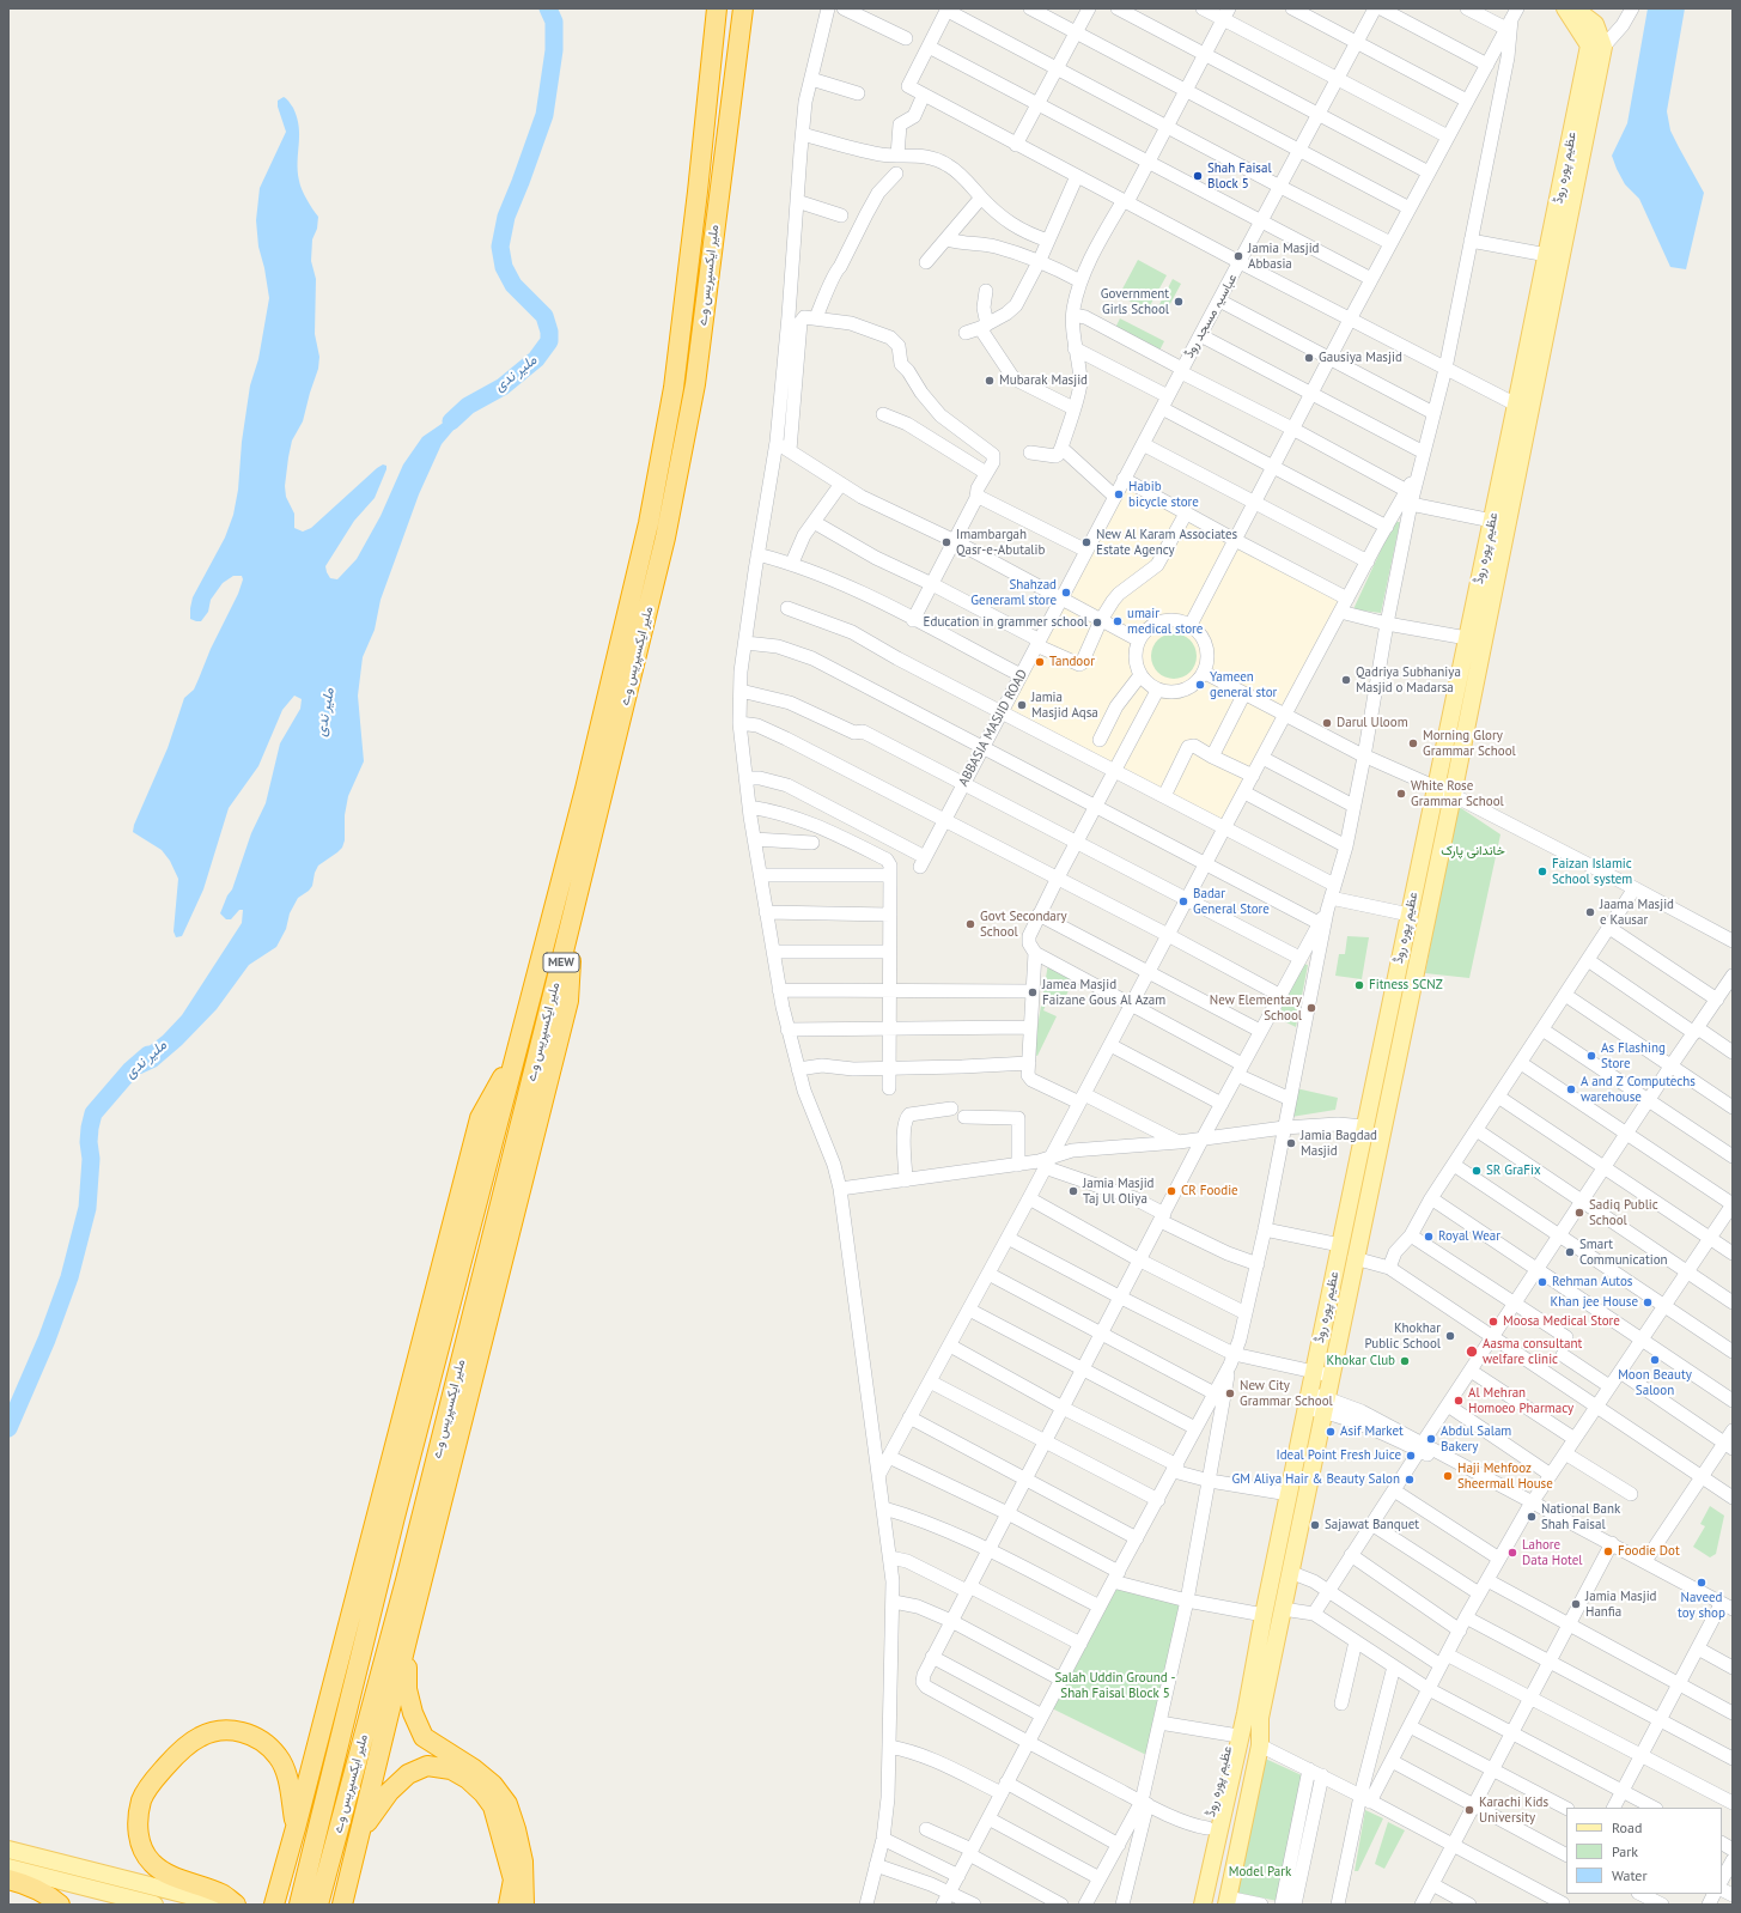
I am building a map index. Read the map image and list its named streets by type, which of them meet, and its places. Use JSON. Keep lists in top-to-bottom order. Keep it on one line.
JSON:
{"streets":{"highway":["ملیر ایکسپریس وے","MEW"],"main road":["عظیم پورہ روڈ"],"street":["عباسیہ مسجد روڈ","ABBASIA MASJID ROAD"]},"crossings":[["عباسیہ مسجد روڈ","ABBASIA MASJID ROAD"]],"water":["ملیر ندی"],"parks":["خاندانی پارک","Salah Uddin Ground - Shah Faisal Block 5","Model Park"],"places":["Shah Faisal Block 5","Jamia Masjid Abbasia","Government Girls School","Gausiya Masjid","Mubarak Masjid","Habib bicycle store","Imambargah Qasr-e-Abutalib","New Al Karam Associates Estate Agency","Shahzad Generaml store","umair medical store","Education in grammer school","Tandoor","Qadriya Subhaniya Masjid o Madarsa","Yameen general stor","Jamia Masjid Aqsa","Darul Uloom","Morning Glory Grammar School","White Rose Grammar School","Faizan Islamic School system","Badar General Store","Jaama Masjid e Kausar","Govt Secondary School","Fitness SCNZ","Jamea Masjid Faizane Gous Al Azam","New Elementary School","As Flashing Store","A and Z Computechs warehouse","Jamia Bagdad Masjid","SR GraFix","Jamia Masjid Taj Ul Oliya","CR Foodie","Sadiq Public School","Royal Wear","Smart Communication","Rehman Autos","Khan jee House","Moosa Medical Store","Khokhar Public School","Aasma consultant welfare clinic","Moon Beauty Saloon","Khokar Club","New City Grammar School","Al Mehran Homoeo Pharmacy","Asif Market","Abdul Salam Bakery","Ideal Point Fresh Juice","Haji Mehfooz Sheermall House","GM Aliya Hair & Beauty Salon","National Bank Shah Faisal","Sajawat Banquet","Foodie Dot","Lahore Data Hotel","Naveed toy shop","Jamia Masjid Hanfia","Karachi Kids University"],"legend":["Road","Park","Water"]}
